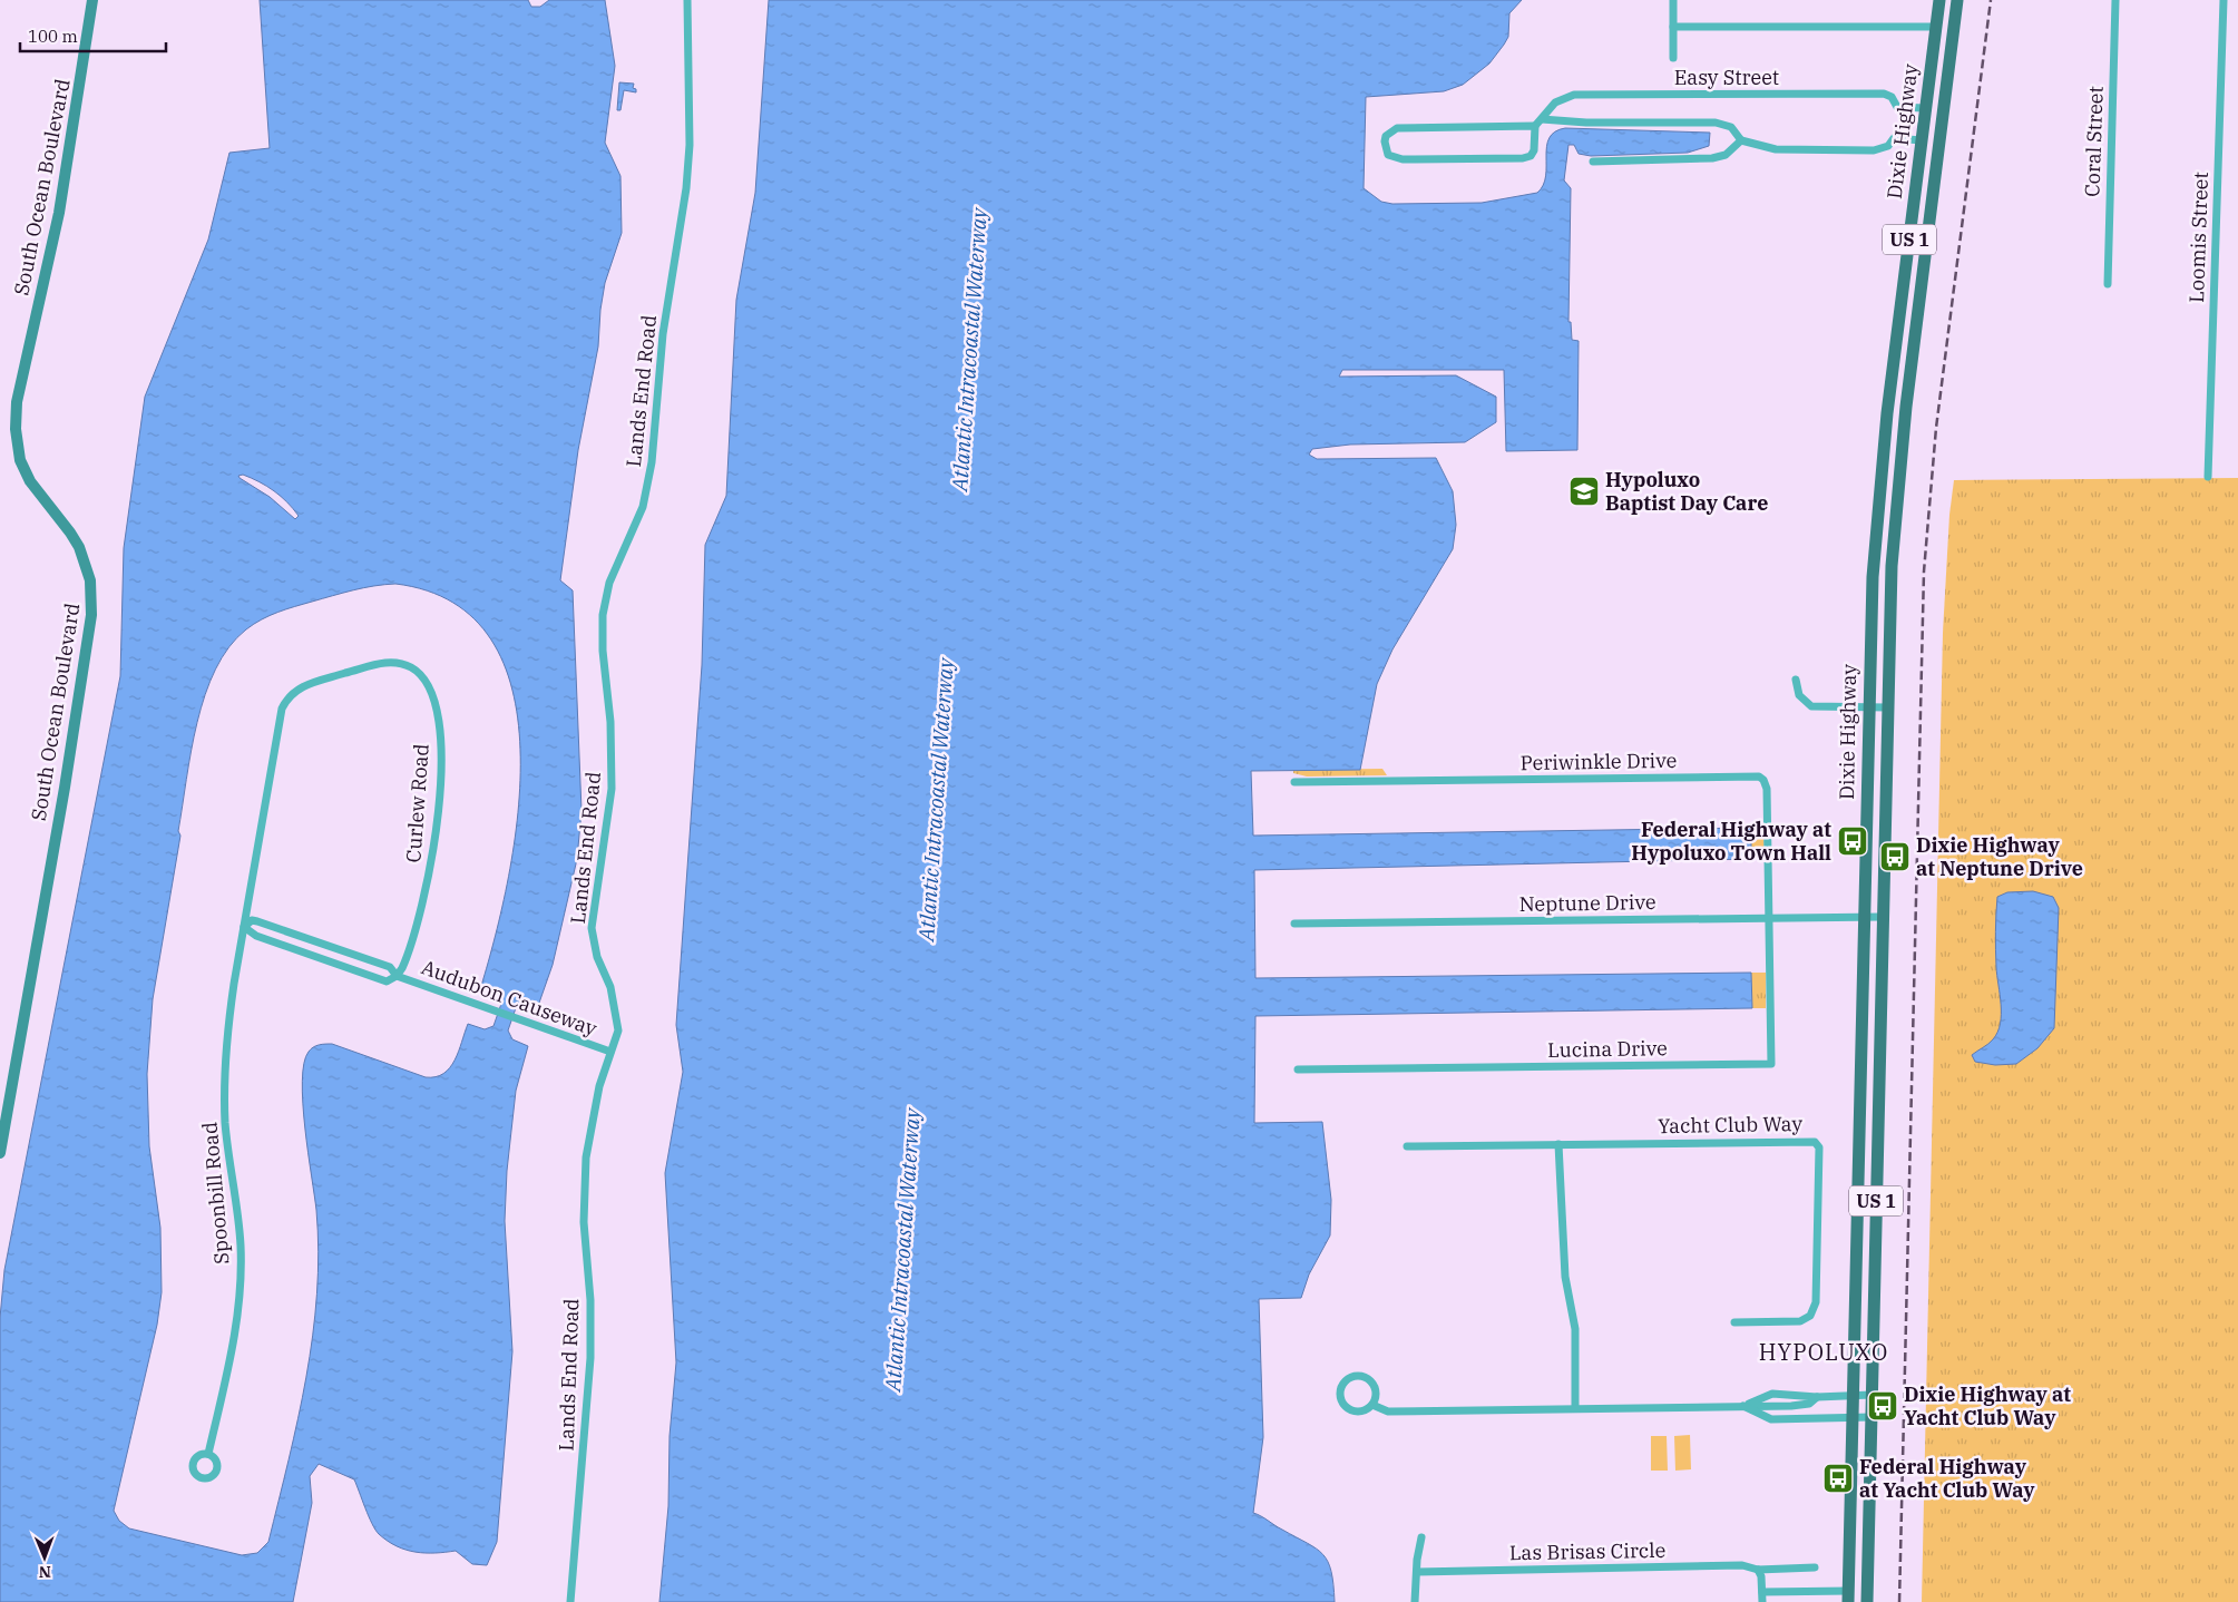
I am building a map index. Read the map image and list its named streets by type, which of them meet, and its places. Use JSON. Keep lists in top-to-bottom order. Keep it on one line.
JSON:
{"streets":{"main road":["Dixie Highway","South Ocean Boulevard","US 1"],"street":["Easy Street","Coral Street","Loomis Street","Lands End Road","Periwinkle Drive","Curlew Road","Neptune Drive","Audubon Causeway","Lucina Drive","Yacht Club Way","Spoonbill Road","Las Brisas Circle"]},"crossings":[["Easy Street","Dixie Highway"],["Dixie Highway","Neptune Drive"],["Lands End Road","Audubon Causeway"],["Periwinkle Drive","Neptune Drive"],["Periwinkle Drive","Lucina Drive"],["Curlew Road","Audubon Causeway"],["Curlew Road","Spoonbill Road"],["Neptune Drive","Lucina Drive"],["Audubon Causeway","Spoonbill Road"]],"districts":["HYPOLUXO"],"water":["Atlantic Intracoastal Waterway"],"places":{"school or university":["Hypoluxo Baptist Day Care"],"bus stop":["Federal Highway at Hypoluxo Town Hall","Dixie Highway at Neptune Drive","Dixie Highway at Yacht Club Way","Federal Highway at Yacht Club Way"]},"scale_bar":"100 m","north":"bottom"}
